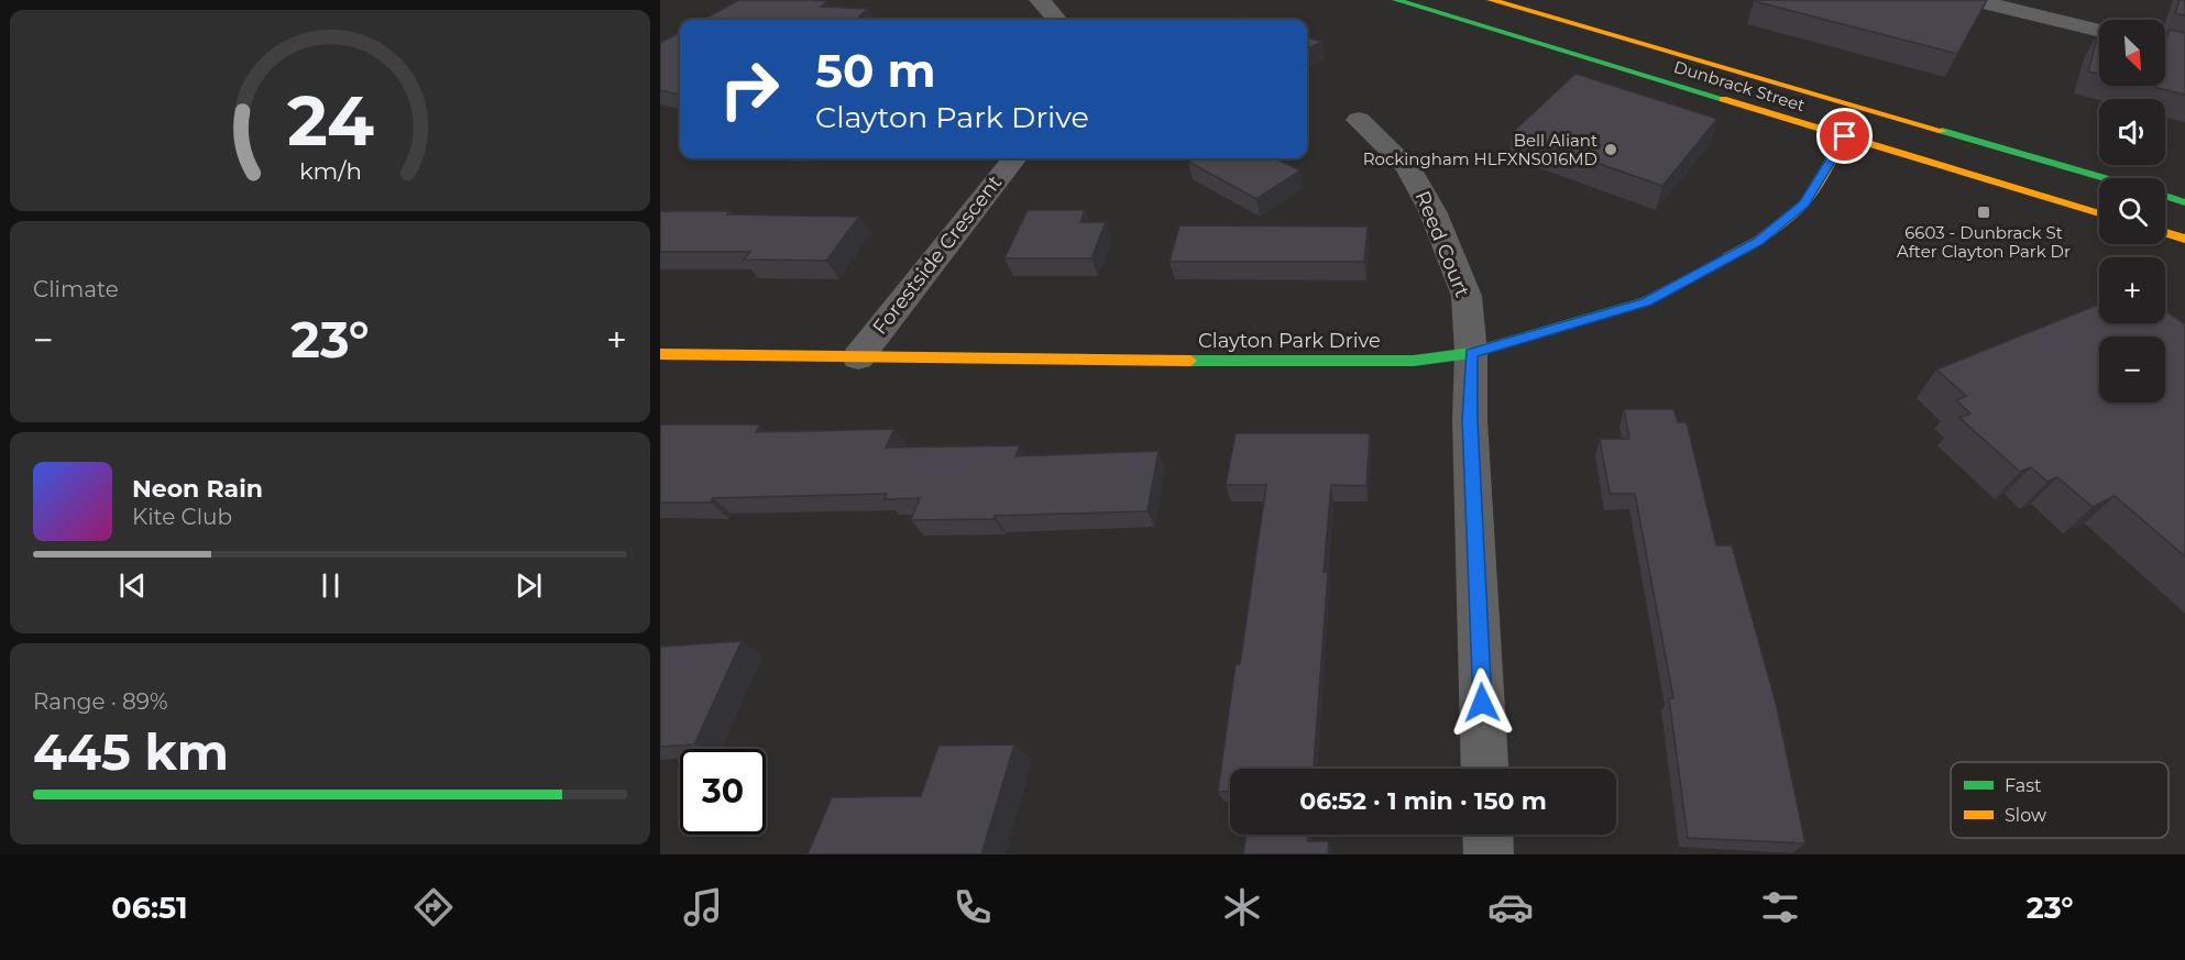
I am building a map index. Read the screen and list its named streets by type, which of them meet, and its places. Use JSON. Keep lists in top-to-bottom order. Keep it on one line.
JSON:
{"streets":{"main road":["Dunbrack Street","Clayton Park Drive"],"street":["Reed Court","Forestside Crescent"]},"crossings":[["Dunbrack Street","Clayton Park Drive"],["Reed Court","Clayton Park Drive"],["Forestside Crescent","Clayton Park Drive"]],"places":{"other":["Bell Aliant Rockingham HLFXNS016MD"],"transit":["6603 - Dunbrack St After Clayton Park Dr"]},"legend":["Fast","Slow"],"north":"bottom right","page":{"map_buttons":["+","−"],"turn":["50 m","Clayton Park Drive"],"tile":["Climate",["Range · 89%","445 km"]],"heat":["−","23°","+"],"song":["Neon Rain","Kite Club"],"limit":"30","trip":"06:52 · 1 min · 150 m","tabs":["06:51","23°"],"gauge":["24","km/h"]}}
